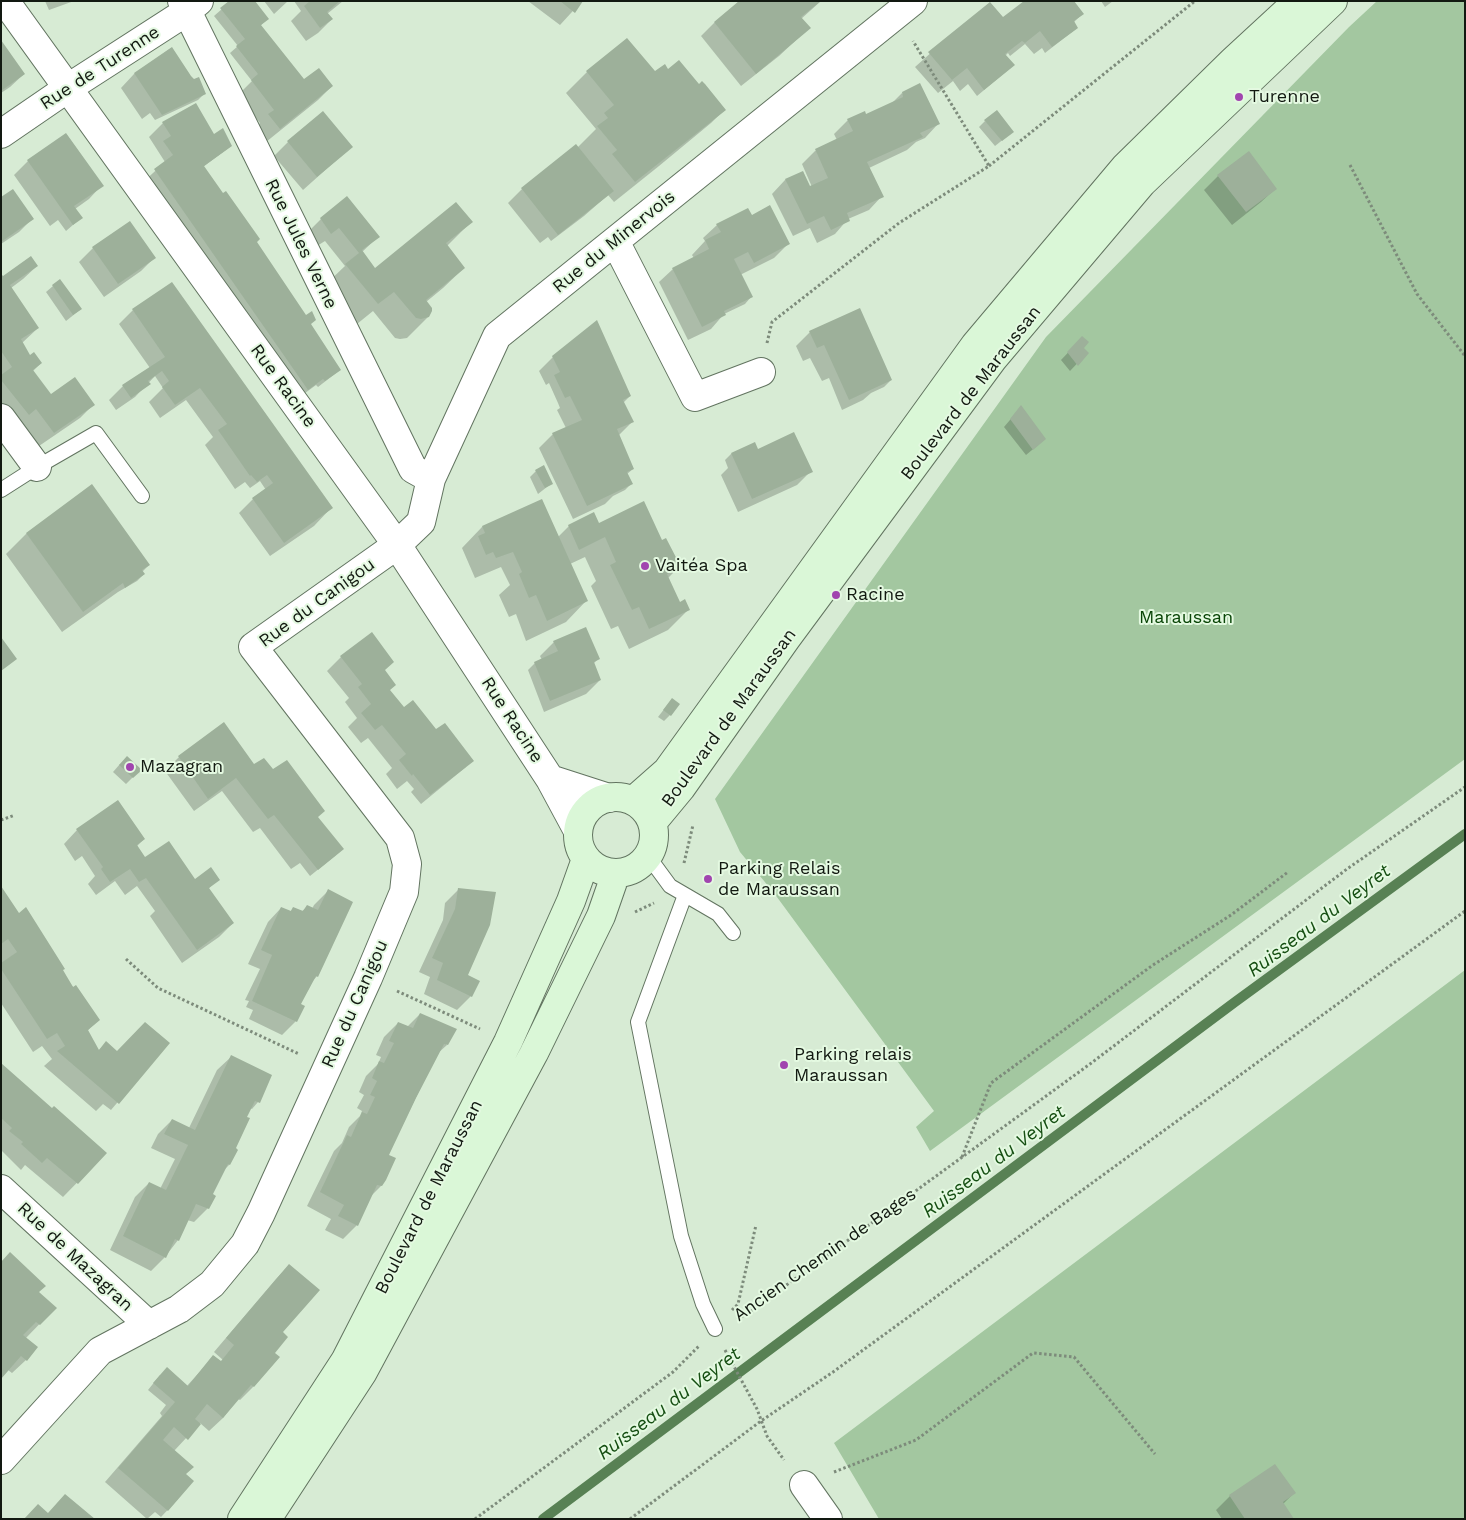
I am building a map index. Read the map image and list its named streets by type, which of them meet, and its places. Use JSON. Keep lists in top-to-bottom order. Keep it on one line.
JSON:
{"streets":{"main road":["Boulevard de Maraussan"],"street":["Rue de Turenne","Rue du Minervois","Rue Jules Verne","Rue Racine","Rue du Canigou","Rue de Mazagran"],"path":["Ancien Chemin de Bages"]},"crossings":[["Rue de Turenne","Rue Jules Verne"],["Rue de Turenne","Rue Racine"],["Rue du Minervois","Rue Jules Verne"],["Rue du Minervois","Rue Racine"],["Rue du Minervois","Rue du Canigou"],["Rue Racine","Boulevard de Maraussan"],["Rue Racine","Rue du Canigou"],["Rue du Canigou","Rue de Mazagran"]],"water":["Ruisseau du Veyret"],"parks":["Maraussan"],"places":["Turenne","Vaitéa Spa","Racine","Mazagran","Parking Relais de Maraussan","Parking relais Maraussan"]}
